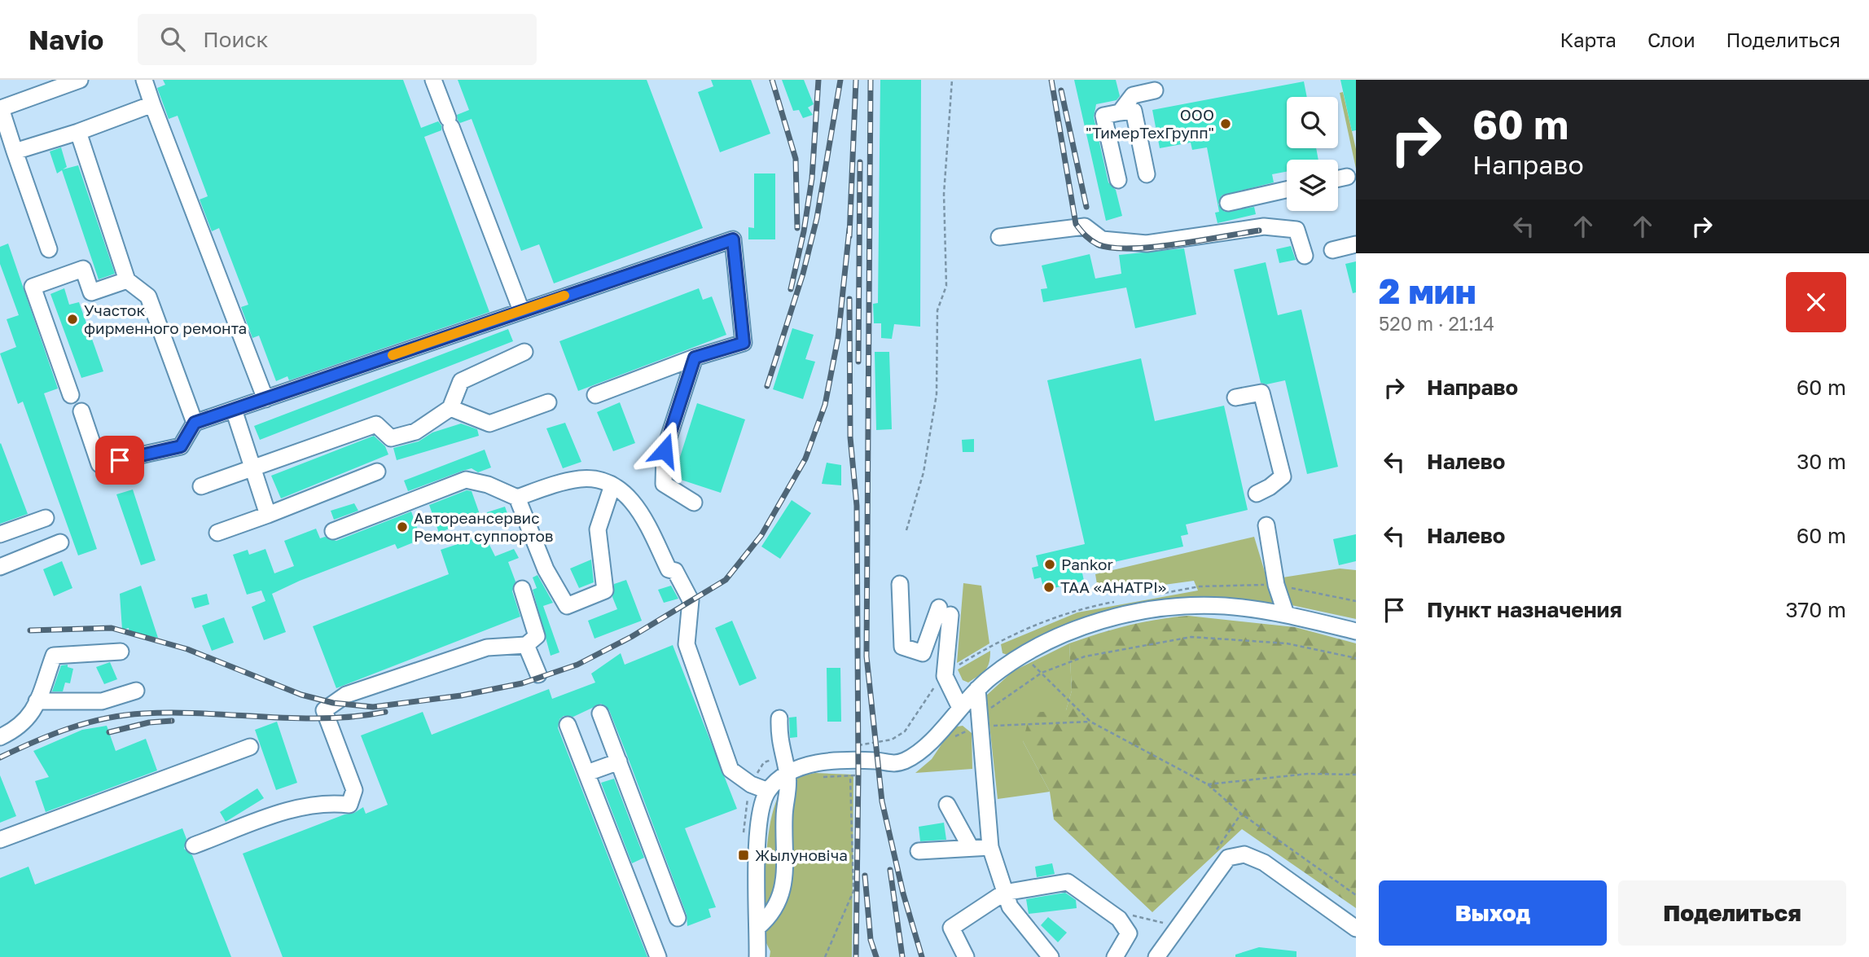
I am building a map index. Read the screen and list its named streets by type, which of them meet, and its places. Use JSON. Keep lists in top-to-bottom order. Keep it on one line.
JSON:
{"places":{"other":["ООО \"ТимерТехГрупп\"","Участок фирменного ремонта","Автореансервис Ремонт суппортов","Pankor","ТАА «АНАТРI»"],"transit":["Жылуновіча"]},"page":{"header":"Navio","search":"Поиск","nav":["Карта","Слои","Поделиться"],"turn":["60 m","Направо"],"heading":["2 мин","520 m · 21:14"],"list":[{"name":"Направо","value":"60 m"},{"name":"Налево","value":"30 m"},{"name":"Налево","value":"60 m"},{"name":"Пункт назначения","value":"370 m"}],"buttons":["Выход","Поделиться"]}}
